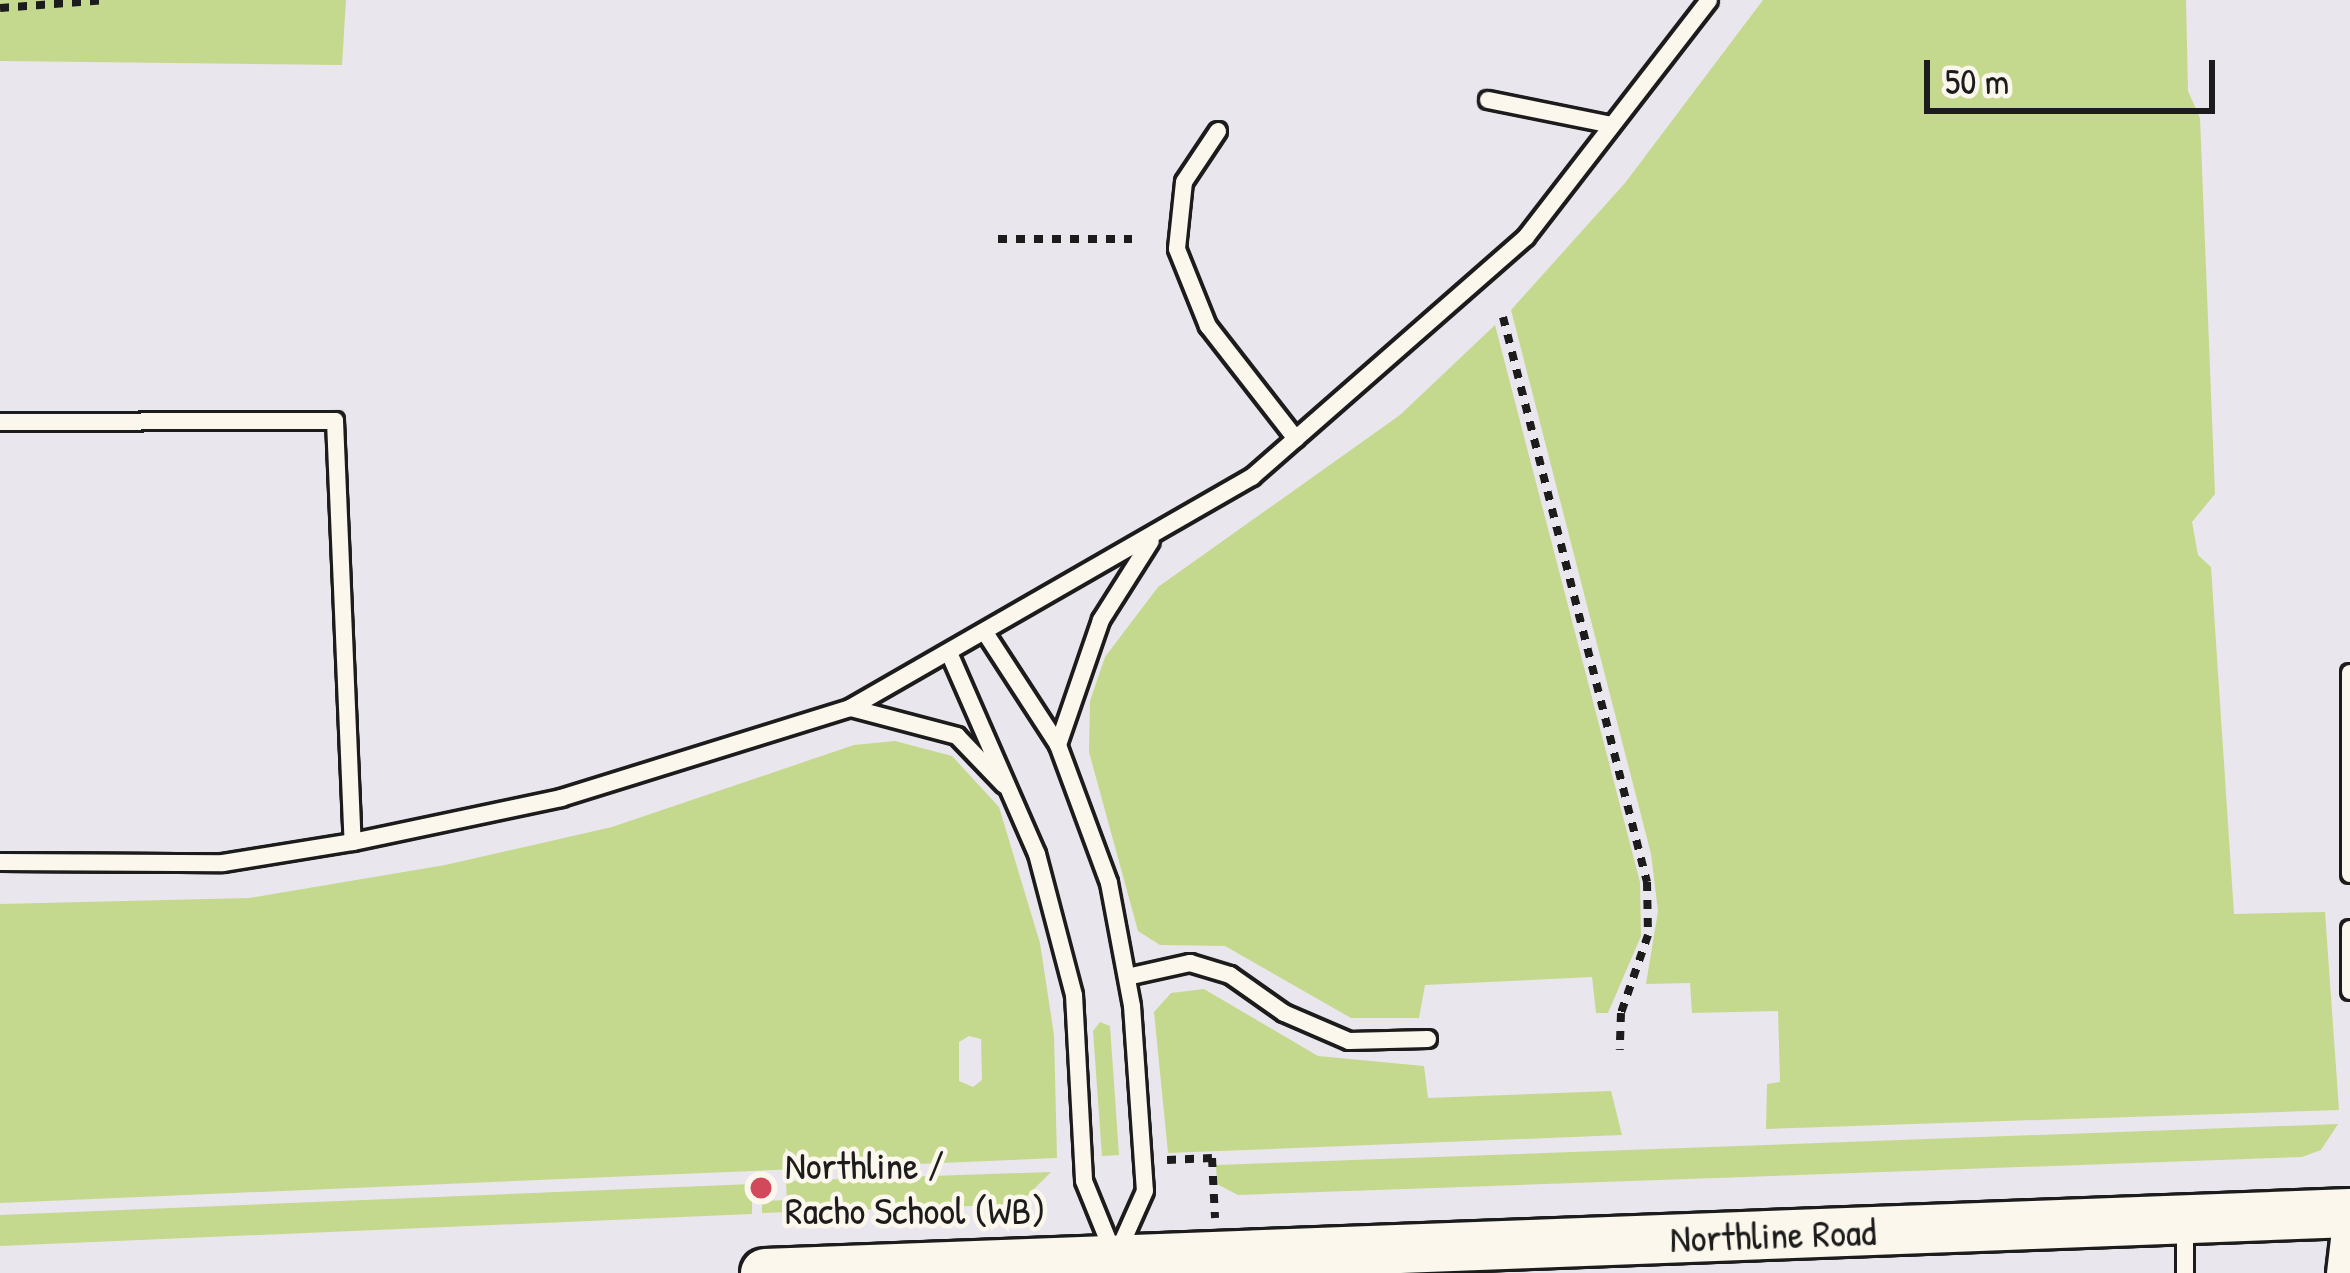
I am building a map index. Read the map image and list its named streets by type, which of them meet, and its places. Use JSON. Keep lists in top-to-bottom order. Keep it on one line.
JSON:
{"streets":{"main road":["Northline Road"]},"places":["Northline / Racho School (WB)"],"scale_bar":"50 m"}
